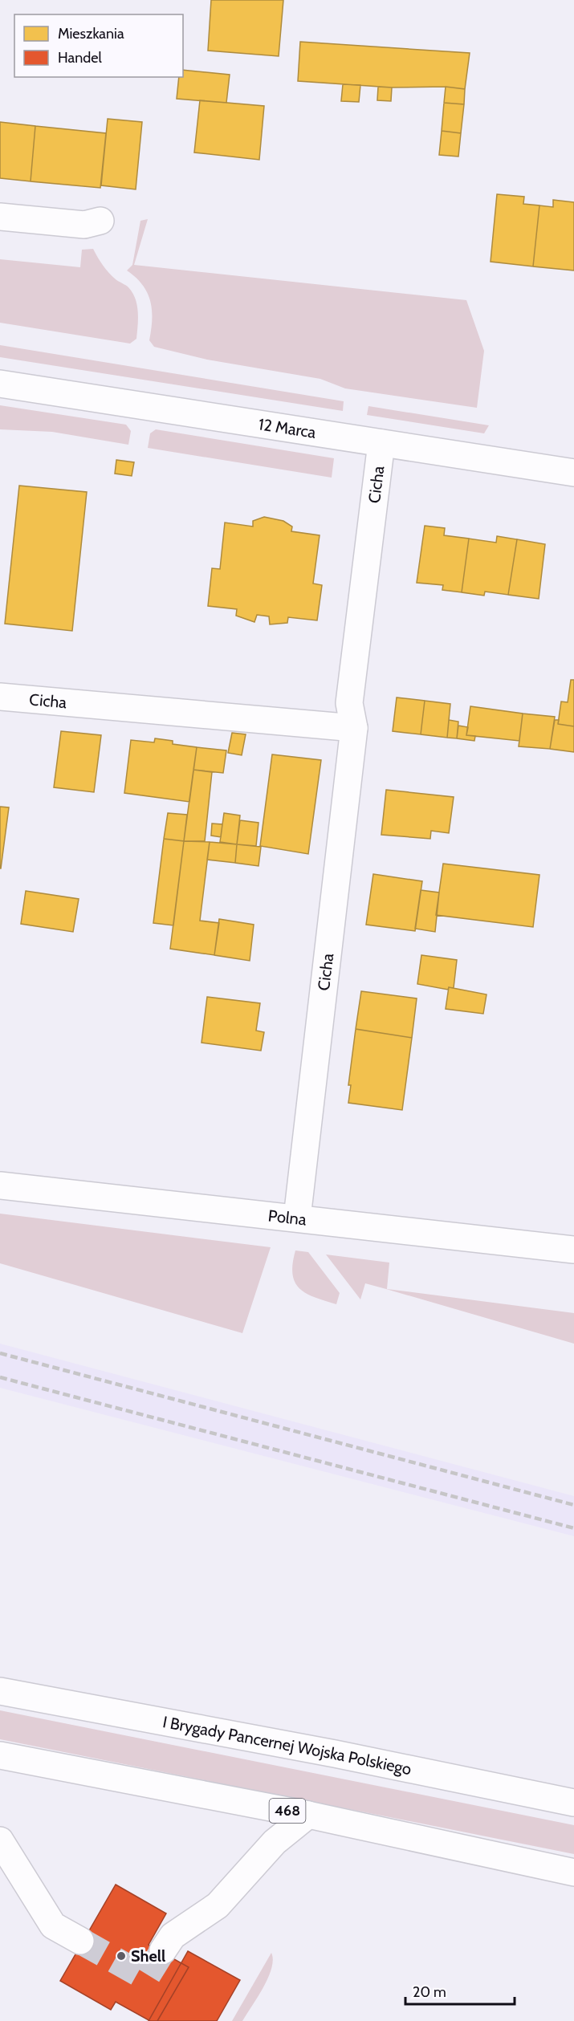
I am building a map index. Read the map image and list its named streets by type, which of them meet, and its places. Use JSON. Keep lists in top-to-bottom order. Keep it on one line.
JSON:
{"streets":{"street":["12 Marca","Cicha","Polna","I Brygady Pancernej Wojska Polskiego","468"]},"crossings":[["12 Marca","Cicha"],["Cicha","Polna"]],"places":["Shell"],"legend":["Mieszkania","Handel"],"scale_bar":"20 m"}
